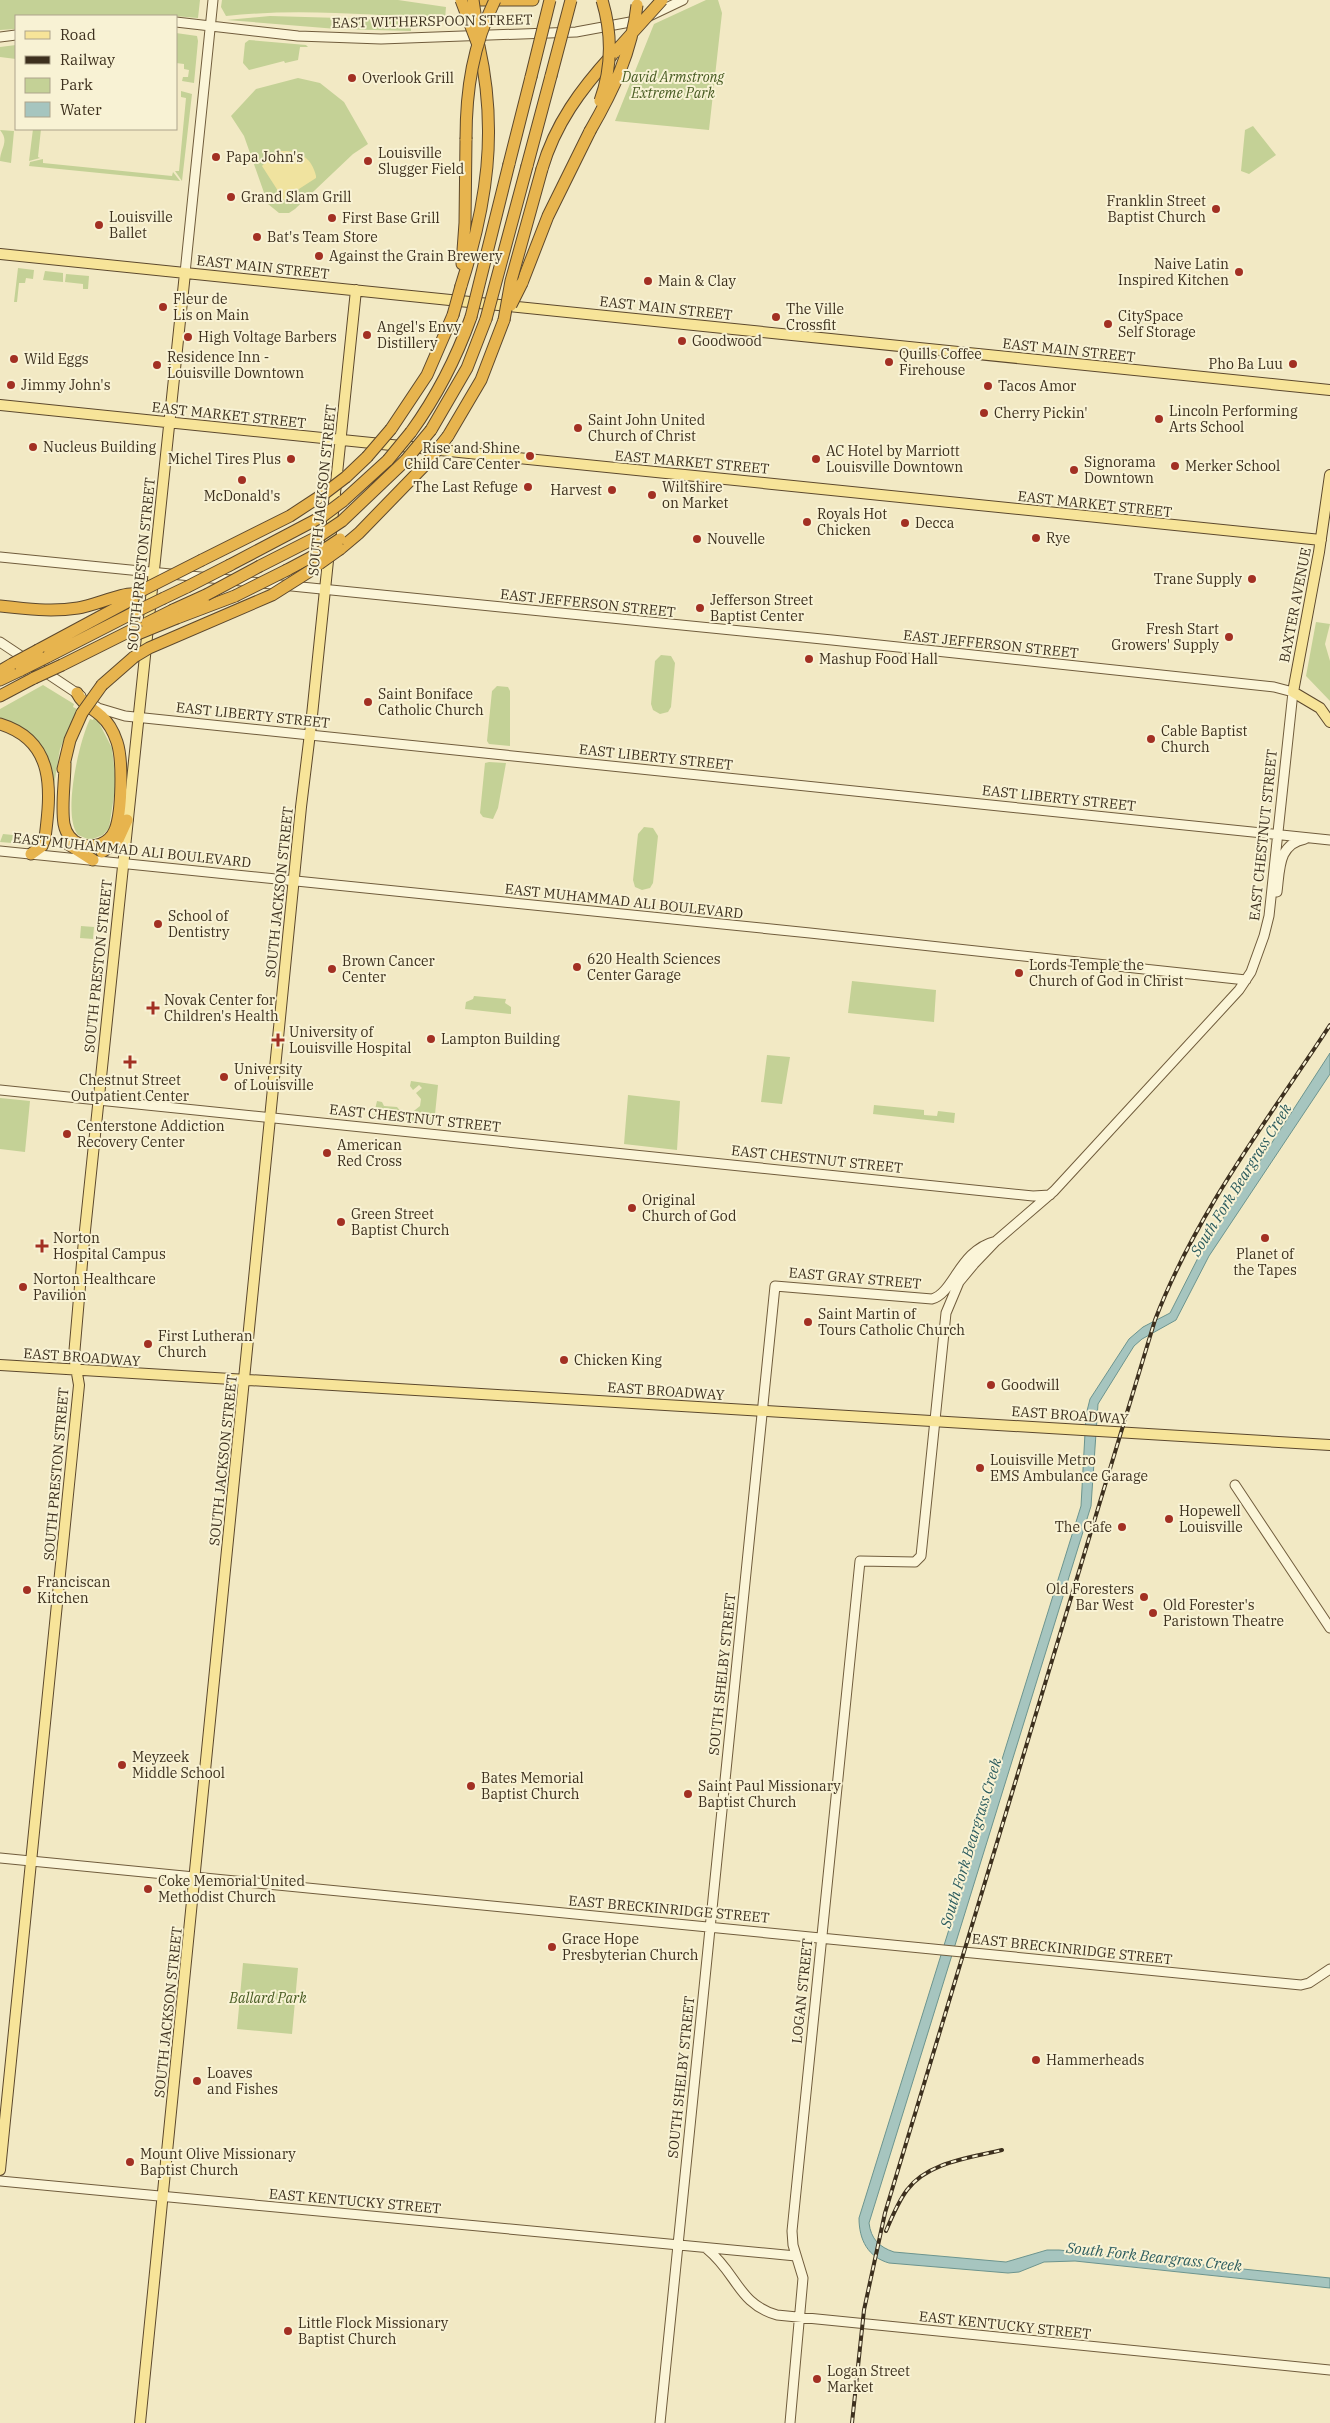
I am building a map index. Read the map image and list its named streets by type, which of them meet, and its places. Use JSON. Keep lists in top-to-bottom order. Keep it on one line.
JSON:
{"streets":{"main road":["EAST MAIN STREET","EAST MARKET STREET","SOUTH JACKSON STREET","SOUTH PRESTON STREET","BAXTER AVENUE","EAST BROADWAY"],"street":["EAST WITHERSPOON STREET","EAST JEFFERSON STREET","EAST LIBERTY STREET","EAST CHESTNUT STREET","EAST MUHAMMAD ALI BOULEVARD","EAST GRAY STREET","SOUTH SHELBY STREET","EAST BRECKINRIDGE STREET","LOGAN STREET","EAST KENTUCKY STREET"]},"crossings":[["EAST MAIN STREET","SOUTH JACKSON STREET"],["EAST MAIN STREET","SOUTH PRESTON STREET"],["EAST MARKET STREET","SOUTH JACKSON STREET"],["EAST MARKET STREET","SOUTH PRESTON STREET"],["EAST MARKET STREET","BAXTER AVENUE"],["SOUTH JACKSON STREET","EAST JEFFERSON STREET"],["SOUTH JACKSON STREET","EAST LIBERTY STREET"],["SOUTH JACKSON STREET","EAST CHESTNUT STREET"],["SOUTH JACKSON STREET","EAST MUHAMMAD ALI BOULEVARD"],["SOUTH JACKSON STREET","EAST BROADWAY"],["SOUTH JACKSON STREET","EAST BRECKINRIDGE STREET"],["SOUTH JACKSON STREET","EAST KENTUCKY STREET"],["SOUTH PRESTON STREET","EAST JEFFERSON STREET"],["SOUTH PRESTON STREET","EAST LIBERTY STREET"],["SOUTH PRESTON STREET","EAST CHESTNUT STREET"],["SOUTH PRESTON STREET","EAST MUHAMMAD ALI BOULEVARD"],["SOUTH PRESTON STREET","EAST BROADWAY"],["SOUTH PRESTON STREET","EAST BRECKINRIDGE STREET"],["EAST JEFFERSON STREET","BAXTER AVENUE"],["EAST JEFFERSON STREET","EAST CHESTNUT STREET"],["BAXTER AVENUE","EAST CHESTNUT STREET"],["EAST LIBERTY STREET","EAST CHESTNUT STREET"],["EAST CHESTNUT STREET","EAST MUHAMMAD ALI BOULEVARD"],["EAST GRAY STREET","SOUTH SHELBY STREET"],["EAST BROADWAY","SOUTH SHELBY STREET"],["EAST BROADWAY","LOGAN STREET"],["SOUTH SHELBY STREET","EAST BRECKINRIDGE STREET"],["SOUTH SHELBY STREET","EAST KENTUCKY STREET"],["EAST BRECKINRIDGE STREET","LOGAN STREET"],["LOGAN STREET","EAST KENTUCKY STREET"]],"water":["South Fork Beargrass Creek"],"parks":["David Armstrong Extreme Park","Ballard Park"],"places":{"other":["Overlook Grill","Papa John's","Louisville Slugger Field","Grand Slam Grill","Franklin Street Baptist Church","First Base Grill","Louisville Ballet","Bat's Team Store","Against the Grain Brewery","Naive Latin Inspired Kitchen","Main & Clay","Fleur de Lis on Main","The Ville Crossfit","CitySpace Self Storage","Angel's Envy Distillery","High Voltage Barbers","Goodwood","Wild Eggs","Quills Coffee Firehouse","Pho Ba Luu","Residence Inn - Louisville Downtown","Jimmy John's","Tacos Amor","Cherry Pickin'","Lincoln Performing Arts School","Saint John United Church of Christ","Nucleus Building","Rise and Shine Child Care Center","Michel Tires Plus","AC Hotel by Marriott Louisville Downtown","Merker School","Signorama Downtown","McDonald's","The Last Refuge","Harvest","Wiltshire on Market","Royals Hot Chicken","Decca","Rye","Nouvelle","Trane Supply","Jefferson Street Baptist Center","Fresh Start Growers' Supply","Mashup Food Hall","Saint Boniface Catholic Church","Cable Baptist Church","School of Dentistry","620 Health Sciences Center Garage","Brown Cancer Center","Lords Temple the Church of God in Christ","Lampton Building","University of Louisville","Centerstone Addiction Recovery Center","American Red Cross","Original Church of God","Green Street Baptist Church","Planet of the Tapes","Norton Healthcare Pavilion","Saint Martin of Tours Catholic Church","First Lutheran Church","Chicken King","Goodwill","Louisville Metro EMS Ambulance Garage","Hopewell Louisville","The Cafe","Franciscan Kitchen","Old Foresters Bar West","Old Forester's Paristown Theatre","Meyzeek Middle School","Bates Memorial Baptist Church","Saint Paul Missionary Baptist Church","Coke Memorial United Methodist Church","Grace Hope Presbyterian Church","Hammerheads","Loaves and Fishes","Mount Olive Missionary Baptist Church","Little Flock Missionary Baptist Church","Logan Street Market"],"health":["Novak Center for Children's Health","University of Louisville Hospital","Chestnut Street Outpatient Center","Norton Hospital Campus"]},"legend":["Road","Railway","Park","Water"]}
